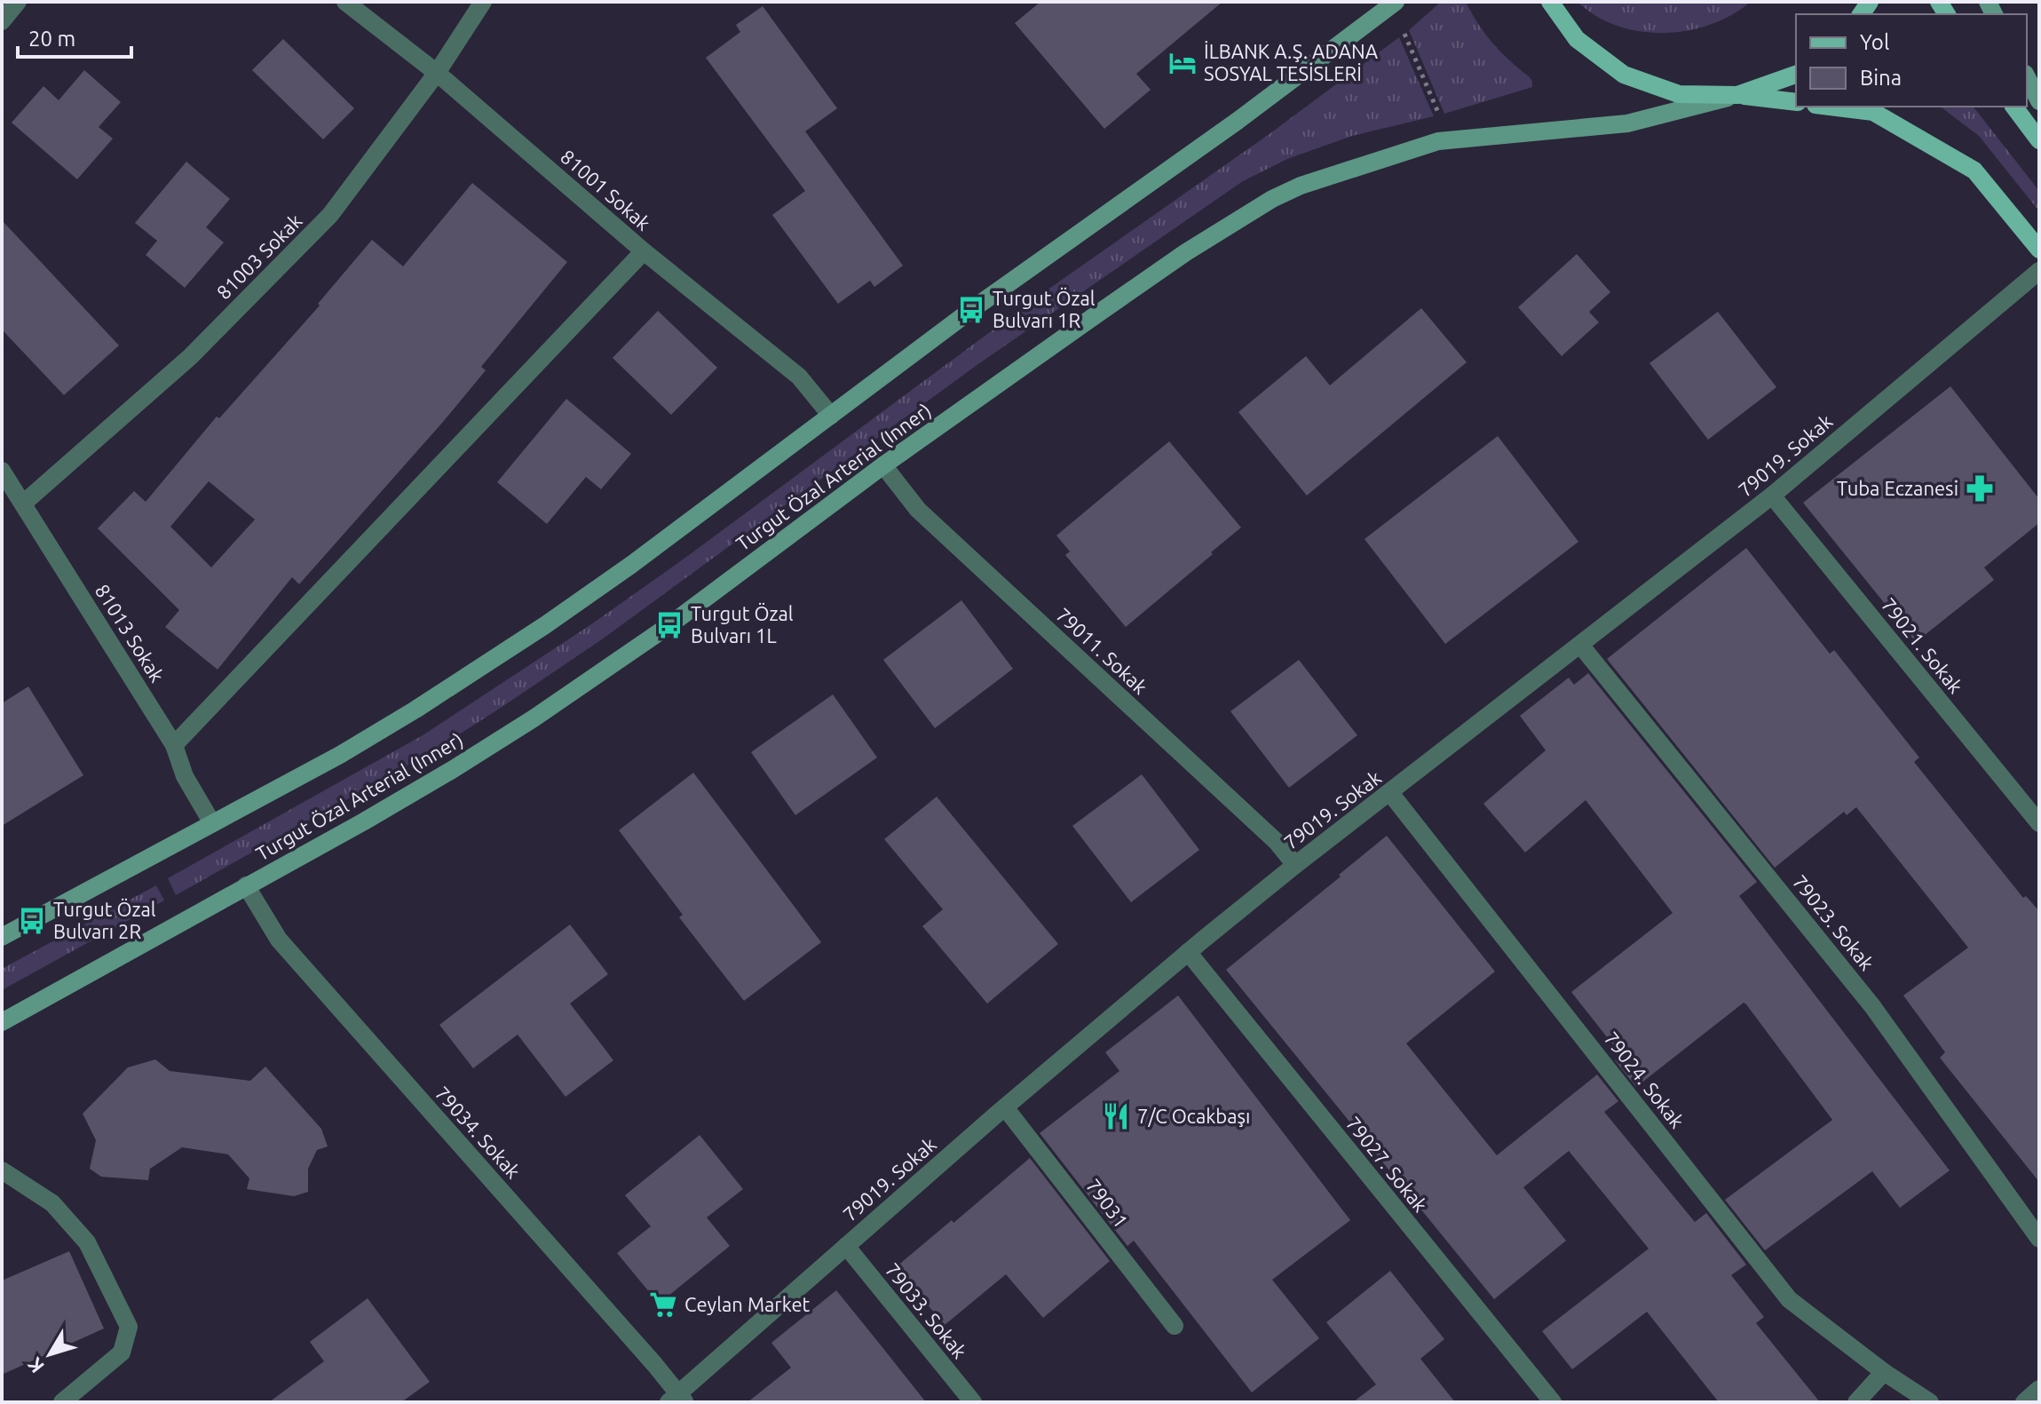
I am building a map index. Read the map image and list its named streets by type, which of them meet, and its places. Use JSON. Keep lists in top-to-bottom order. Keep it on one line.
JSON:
{"streets":{"main road":["Turgut Özal Arterial (Inner)"],"street":["81001 Sokak","81003 Sokak","79019. Sokak","81013 Sokak","79021. Sokak","79011. Sokak","79023. Sokak","79024. Sokak","79034. Sokak","79027. Sokak","79031","79033. Sokak"]},"crossings":[["81001 Sokak","81003 Sokak"],["81003 Sokak","81013 Sokak"],["79019. Sokak","79021. Sokak"],["79019. Sokak","79011. Sokak"],["79019. Sokak","79023. Sokak"],["79019. Sokak","79024. Sokak"],["79019. Sokak","79034. Sokak"],["79019. Sokak","79027. Sokak"],["79019. Sokak","79031"],["79019. Sokak","79033. Sokak"],["Turgut Özal Arterial (Inner)","79011. Sokak"],["Turgut Özal Arterial (Inner)","79034. Sokak"]],"places":{"hotel":["İLBANK A.Ş. ADANA SOSYAL TESİSLERİ"],"bus stop":["Turgut Özal Bulvarı 1R","Turgut Özal Bulvarı 1L","Turgut Özal Bulvarı 2R"],"pharmacy":["Tuba Eczanesi"],"restaurant":["7/C Ocakbaşı"],"supermarket":["Ceylan Market"]},"legend":["Yol","Bina"],"scale_bar":"20 m","north":"bottom left"}
